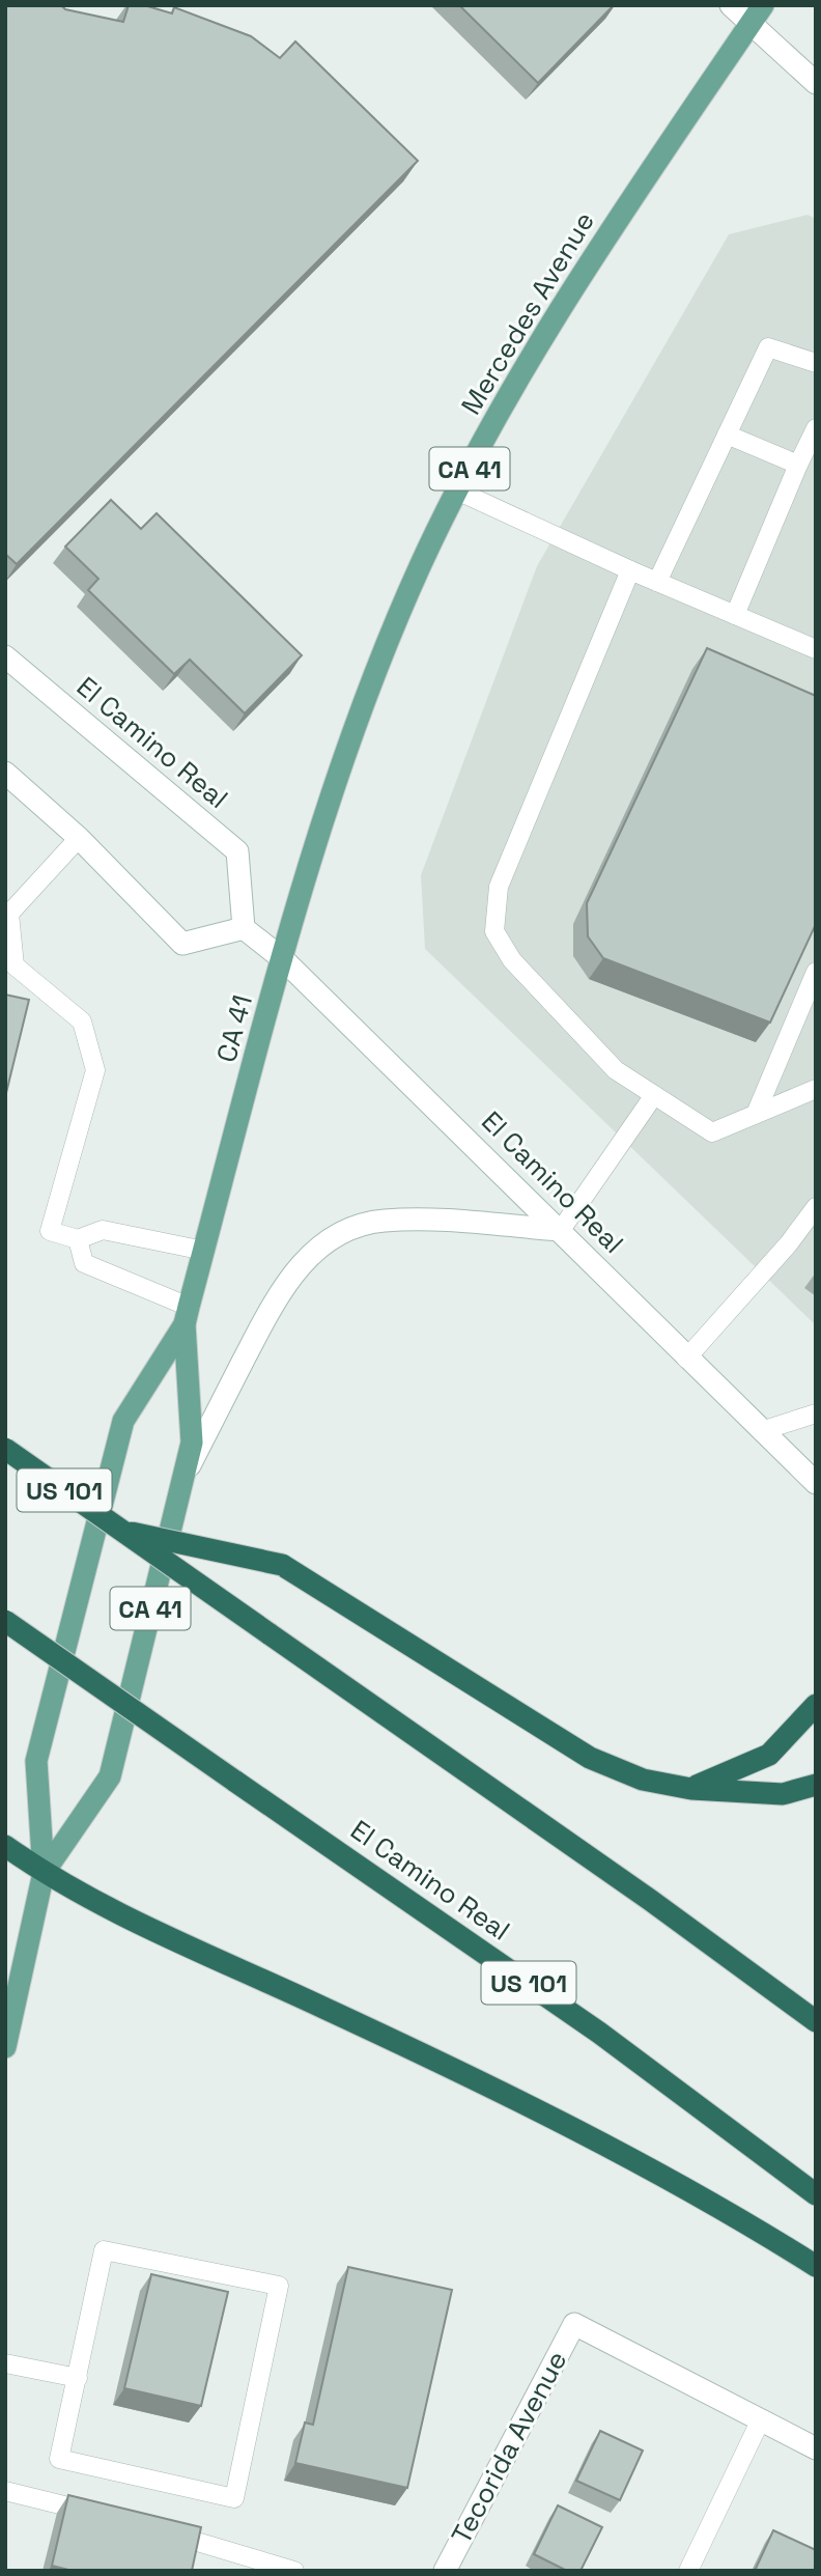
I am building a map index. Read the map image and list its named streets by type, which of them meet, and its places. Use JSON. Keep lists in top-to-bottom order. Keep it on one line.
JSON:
{"streets":{"highway":["El Camino Real","US 101"],"main road":["Mercedes Avenue","CA 41","Tecorida Avenue"]},"crossings":[["Mercedes Avenue","CA 41"],["Mercedes Avenue","El Camino Real"],["CA 41","El Camino Real"]]}
